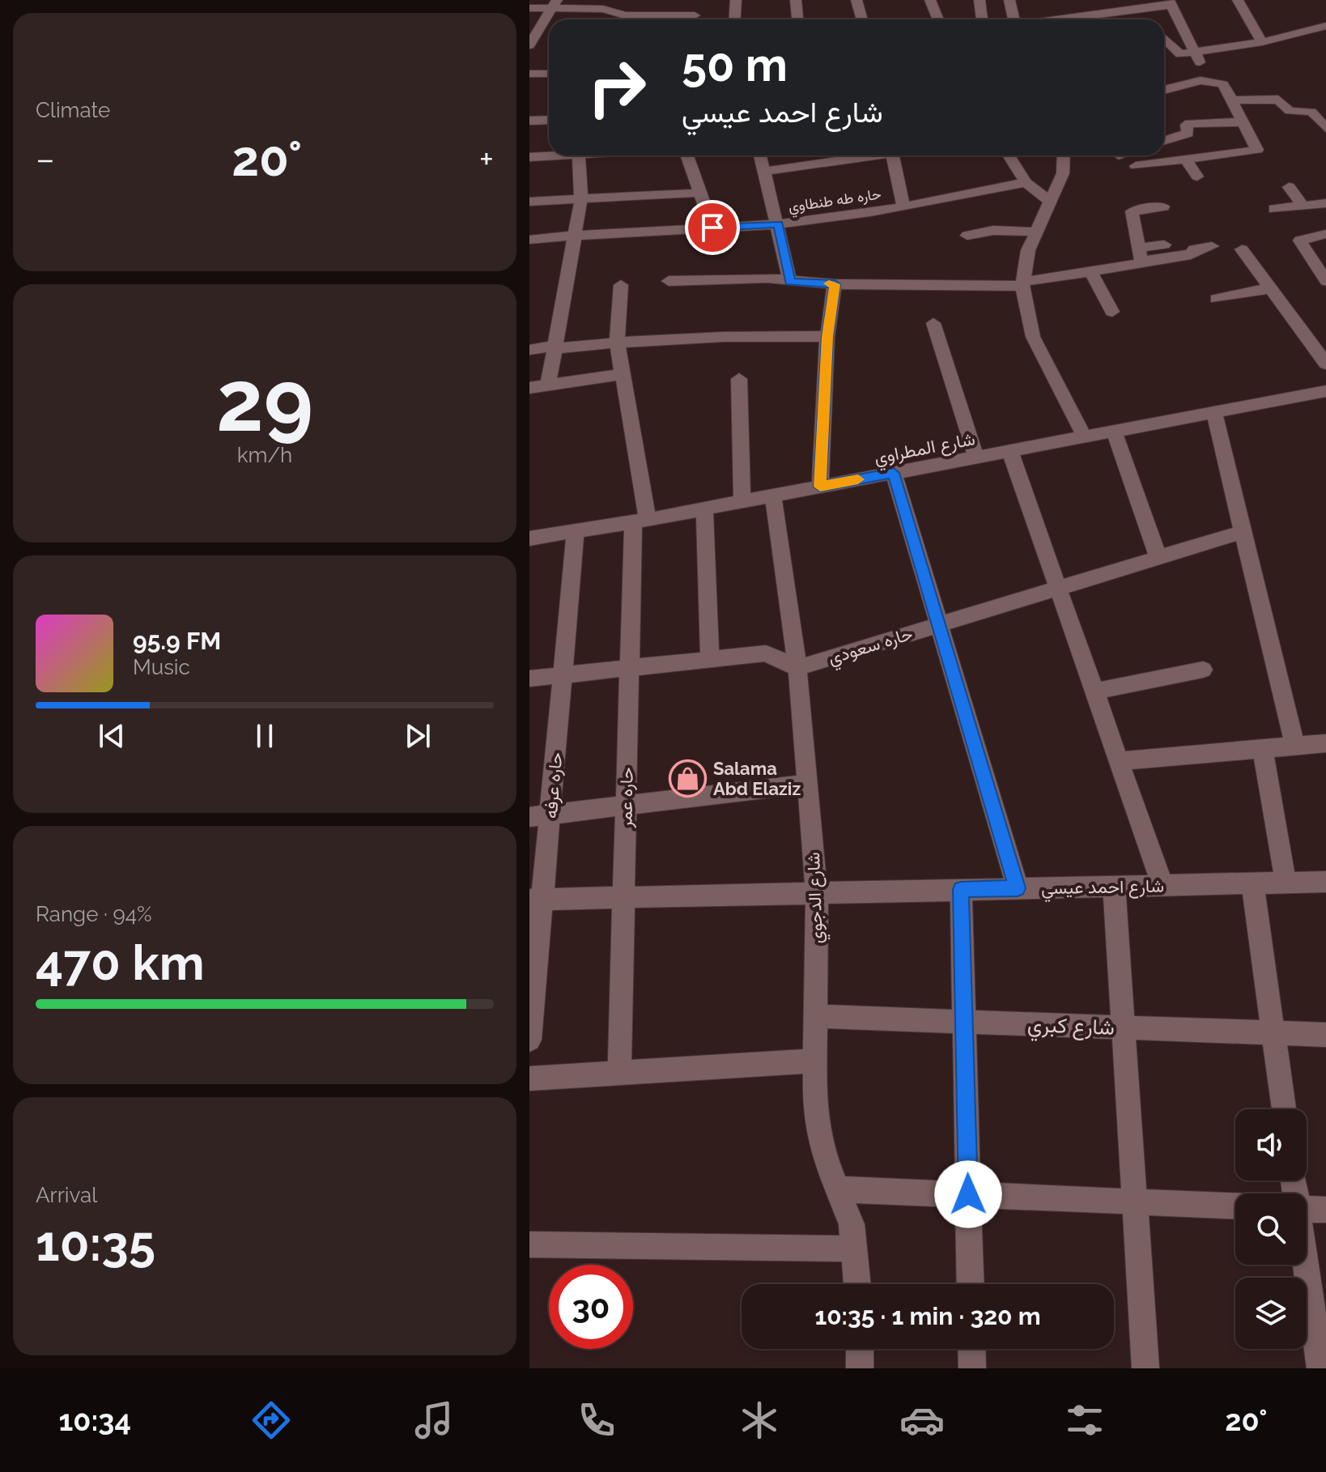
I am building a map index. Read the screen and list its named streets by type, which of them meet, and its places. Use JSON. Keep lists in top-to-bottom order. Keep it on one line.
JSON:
{"streets":{"street":["حاره طه طنطاوي","شارع المطراوي","حاره سعودي","حاره عرفه","حاره عمر","شارع احمد عيسي","شارع الدجوي","شارع كبري"]},"crossings":[["شارع المطراوي","حاره عرفه"],["شارع المطراوي","حاره عمر"],["شارع المطراوي","شارع الدجوي"],["حاره سعودي","شارع الدجوي"],["حاره عرفه","شارع احمد عيسي"],["حاره عمر","شارع احمد عيسي"],["شارع احمد عيسي","شارع الدجوي"],["شارع الدجوي","شارع كبري"]],"places":{"shop":["Salama Abd Elaziz"]},"page":{"tile":["Climate",["29","km/h"],["Range · 94%","470 km"],["Arrival","10:35"]],"turn":["50 m","شارع احمد عيسي"],"heat":["−","20°","+"],"song":["95.9 FM","Music"],"limit":"30","trip":"10:35 · 1 min · 320 m","tabs":["10:34","20°"]}}
